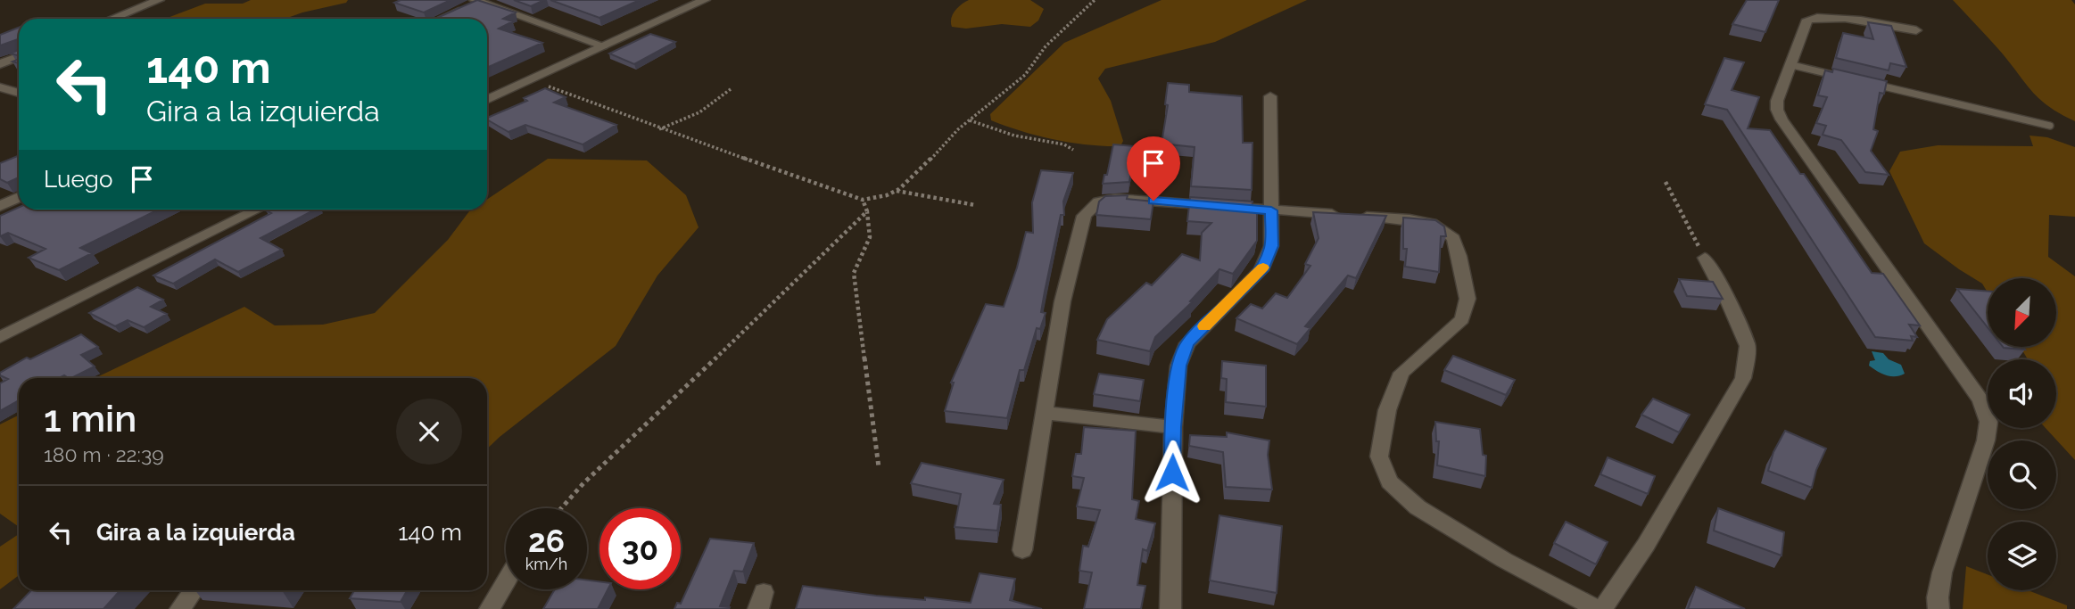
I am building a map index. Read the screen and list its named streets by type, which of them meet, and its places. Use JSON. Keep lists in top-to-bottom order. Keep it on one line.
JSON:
{"north":"bottom left","page":{"turn":["140 m","Gira a la izquierda"],"then":"Luego","heading":["1 min","180 m · 22:39"],"list":[{"name":"Gira a la izquierda","value":"140 m"}],"speed":"26 km/h","limit":"30"}}
